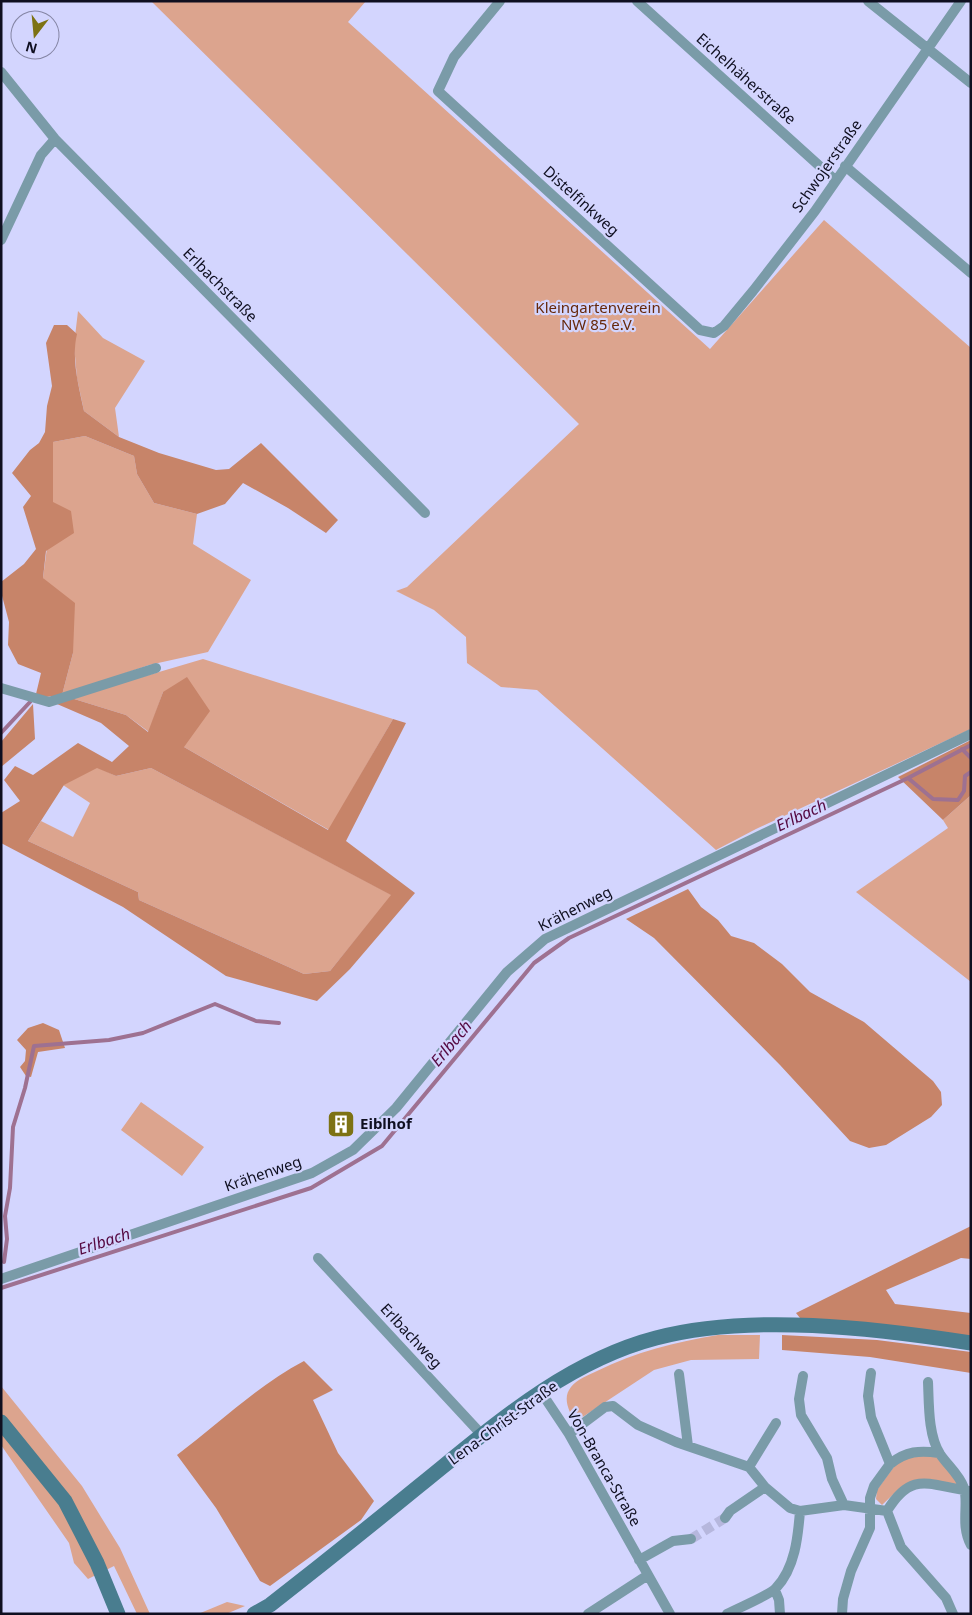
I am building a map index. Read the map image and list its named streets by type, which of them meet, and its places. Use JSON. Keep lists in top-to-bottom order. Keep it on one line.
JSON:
{"streets":{"street":["Eichelhäherstraße","Schwojerstraße","Distelfinkweg","Erlbachstraße","Krähenweg","Erlbachweg","Lena-Christ-Straße","Von-Branca-Straße"]},"crossings":[["Eichelhäherstraße","Schwojerstraße"],["Schwojerstraße","Distelfinkweg"],["Erlbachweg","Lena-Christ-Straße"],["Lena-Christ-Straße","Von-Branca-Straße"]],"water":["Erlbach"],"parks":["Kleingartenverein NW 85 e.V."],"places":{"building":["Eiblhof"]},"north":"bottom"}
